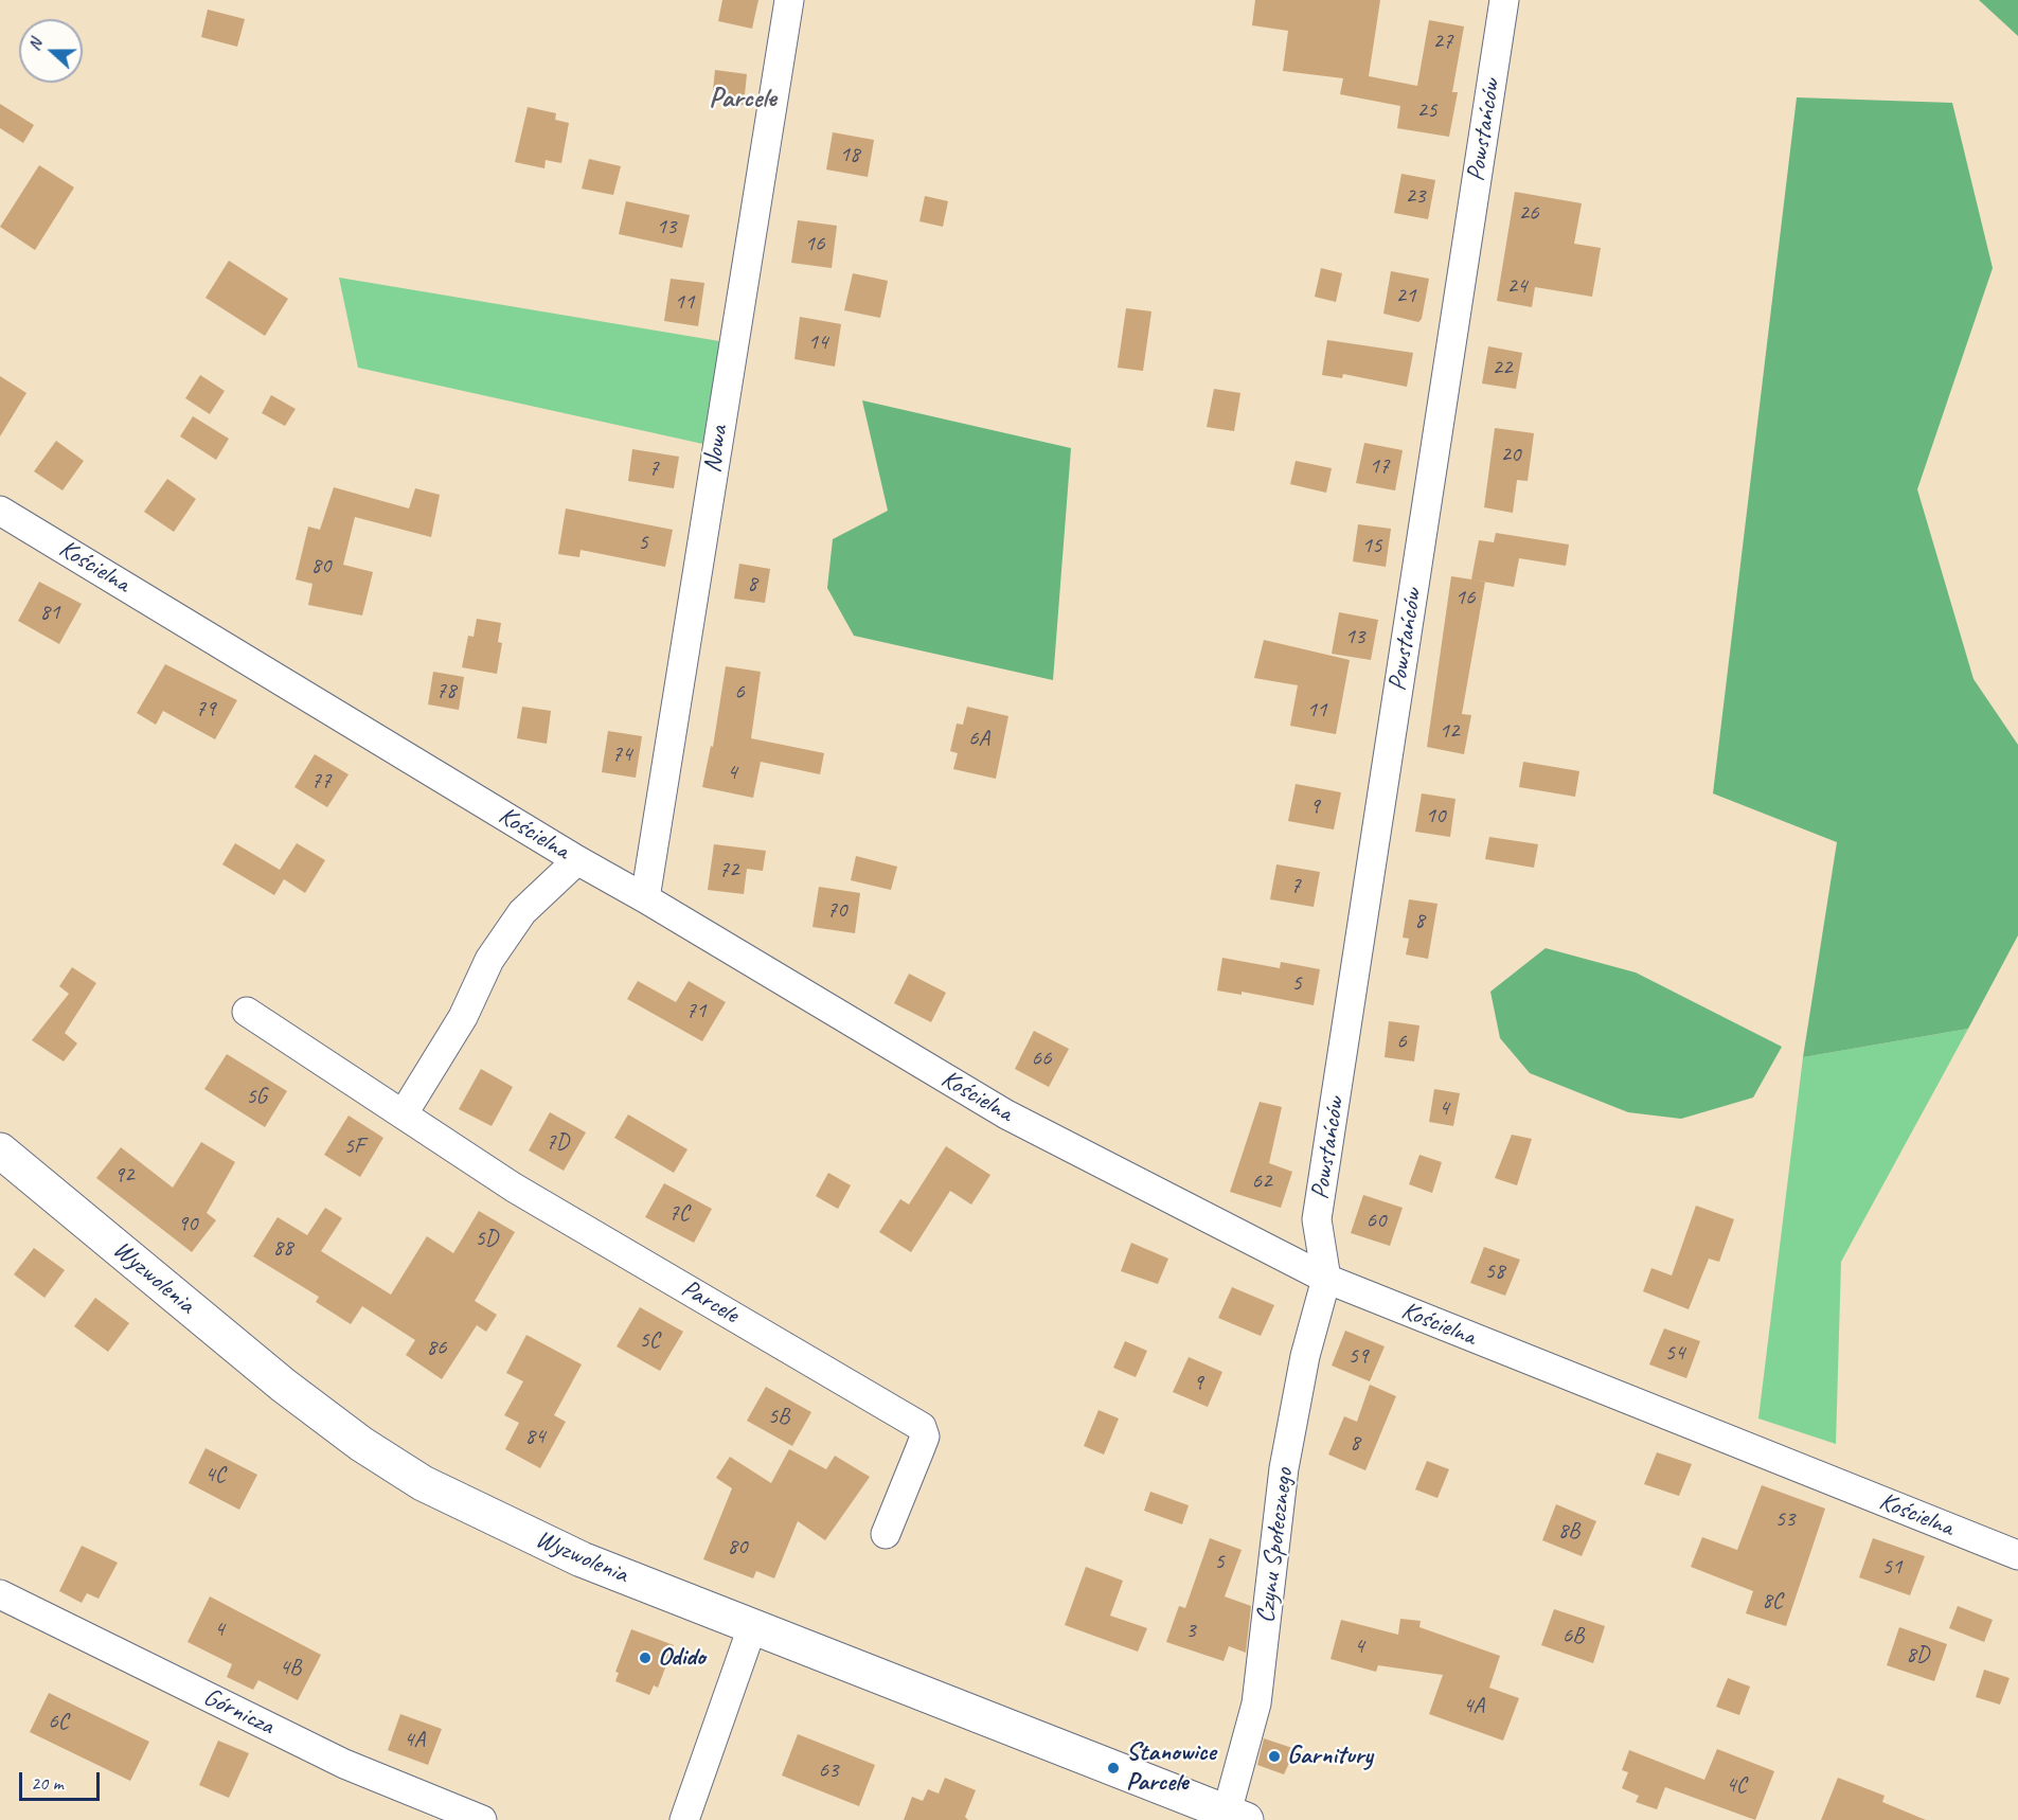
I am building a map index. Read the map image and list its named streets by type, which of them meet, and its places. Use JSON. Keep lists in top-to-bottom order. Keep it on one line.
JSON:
{"streets":{"main road":["Wyzwolenia"],"street":["Powstańców","Nowa","Kościelna","Parcele","Czynu Społecznego","Górnicza"]},"crossings":[["Powstańców","Kościelna"],["Powstańców","Czynu Społecznego"],["Nowa","Kościelna"],["Kościelna","Czynu Społecznego"],["Wyzwolenia","Czynu Społecznego"]],"districts":["Parcele"],"places":["Odido","Garnitury","Stanowice Parcele"],"house_numbers":["27","25","18","23","26","13","16","24","21","11","14","22","20","17","7","5","15","80","8","16","81","13","78","6","79","11","12","6A","74","4","77","9","10","72","7","70","8","5","71","6","66","5G","4","7D","5F","92","62","7C","60","90","5D","88","58","5C","86","54","59","9","5B","84","8","4C","53","8B","80","5","51","8C","4","3","6B","4","8D","4B","4A","6C","4A","63","4C"],"scale_bar":"20 m","north":"left"}
